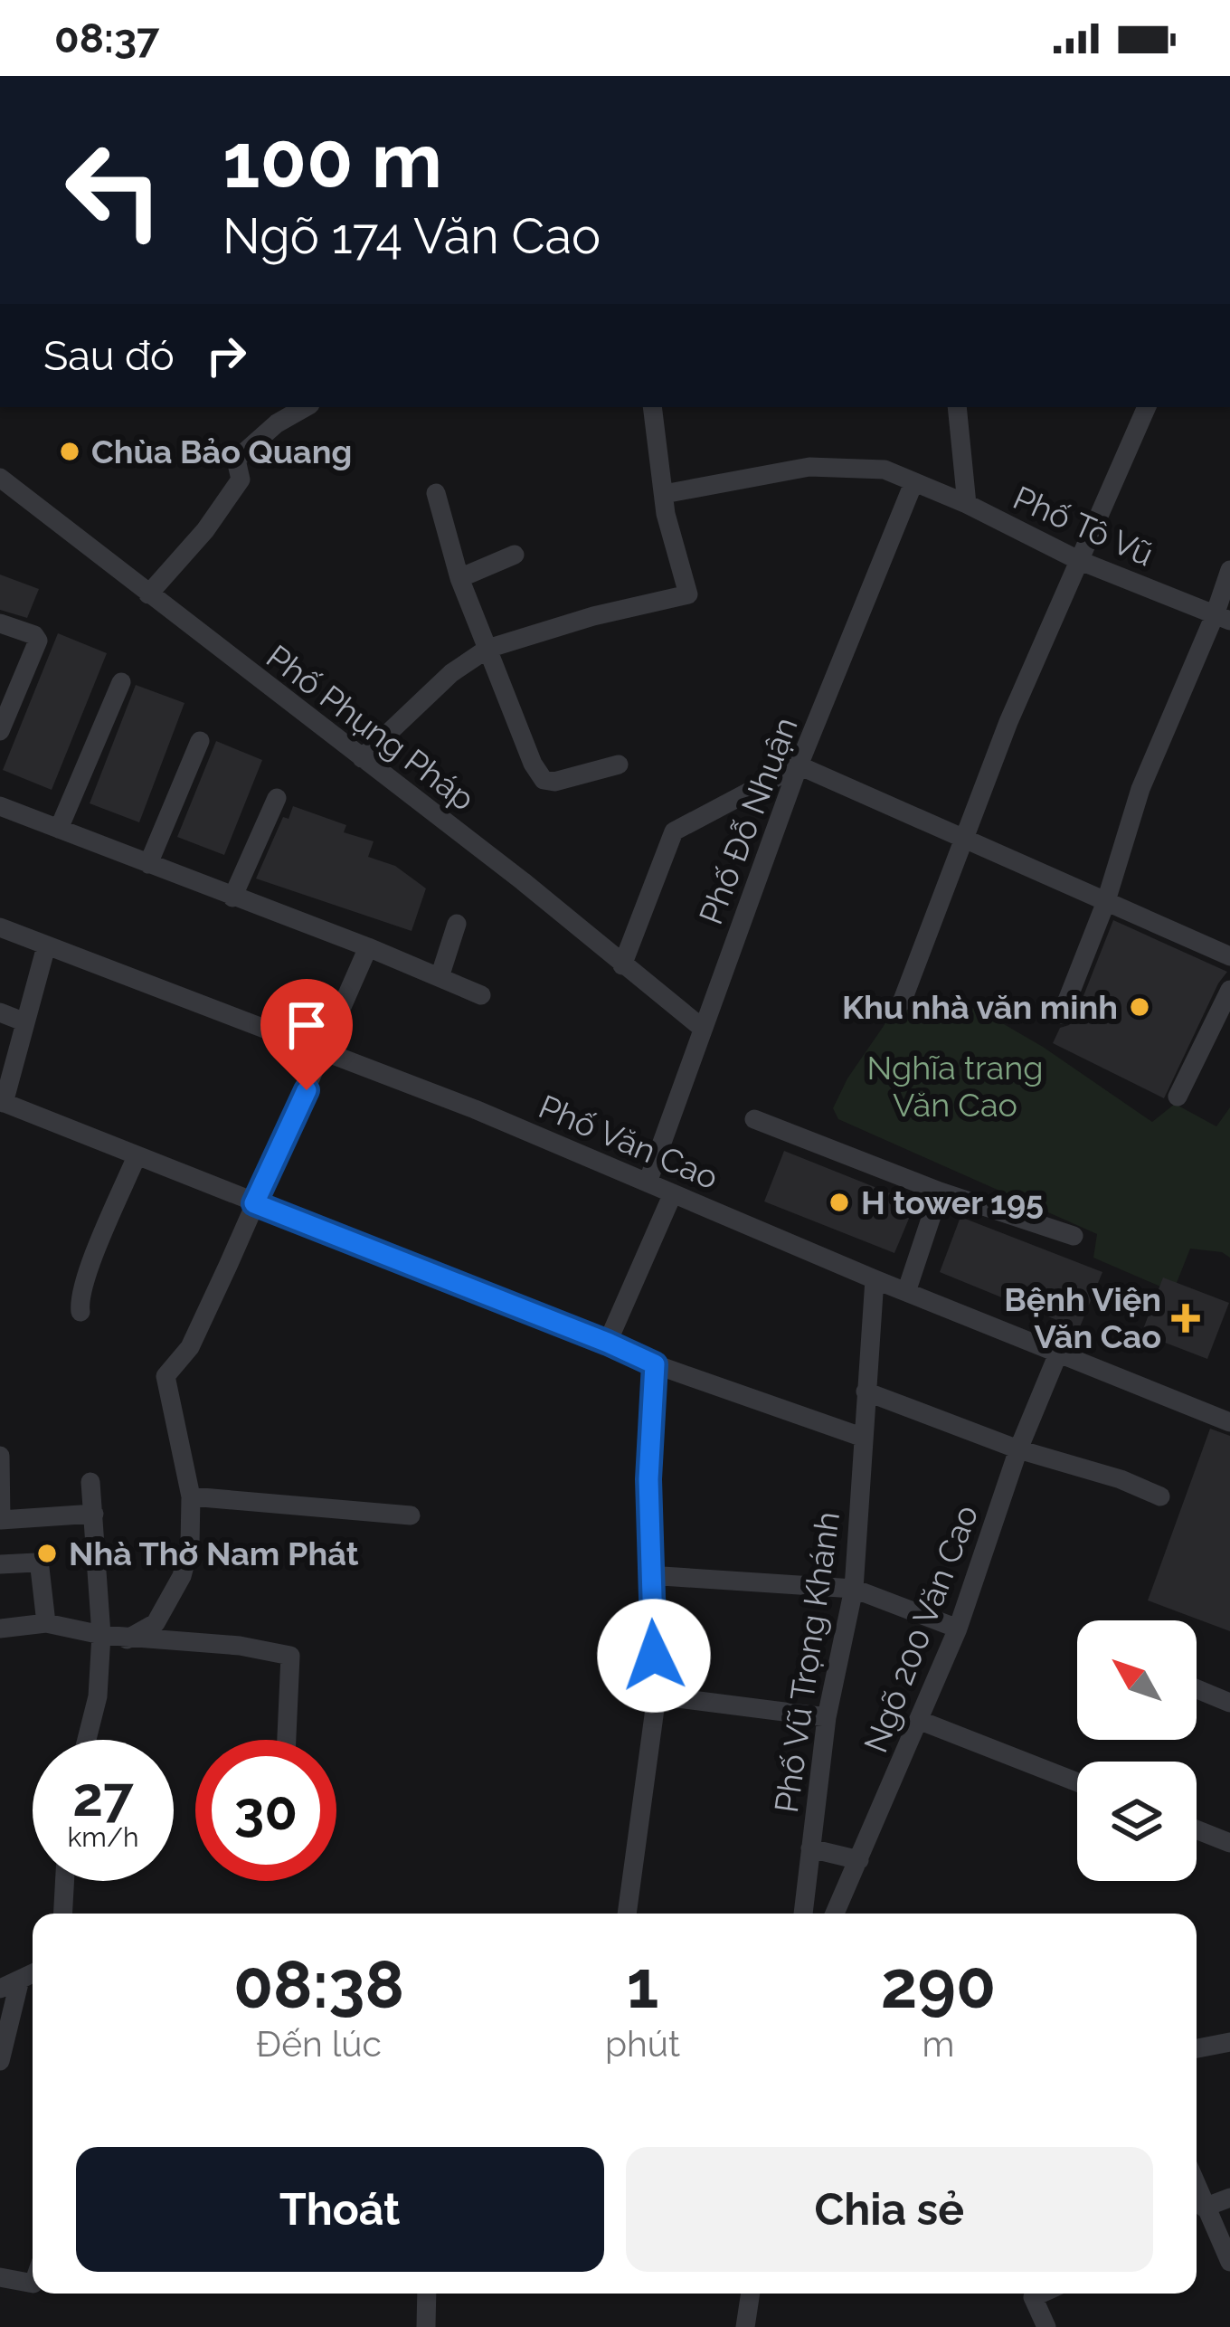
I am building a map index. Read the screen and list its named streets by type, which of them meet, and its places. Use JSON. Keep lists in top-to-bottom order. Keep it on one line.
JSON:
{"streets":{"street":["Phố Tô Vũ","Phố Phụng Pháp","Phố Đỗ Nhuận","Phố Văn Cao","Ngõ 200 Văn Cao","Phố Vũ Trọng Khánh"]},"crossings":[["Phố Tô Vũ","Phố Đỗ Nhuận"],["Phố Phụng Pháp","Phố Đỗ Nhuận"],["Phố Đỗ Nhuận","Phố Văn Cao"],["Phố Văn Cao","Ngõ 200 Văn Cao"],["Phố Văn Cao","Phố Vũ Trọng Khánh"]],"parks":["Nghĩa trang Văn Cao"],"places":{"other":["Chùa Bảo Quang","Khu nhà văn minh","H tower 195","Nhà Thờ Nam Phát"],"health":["Bệnh Viện Văn Cao"]},"north":"top left","page":{"status":"08:37","turn":["100 m","Ngõ 174 Văn Cao"],"then":"Sau đó","speed":"27 km/h","limit":"30","eta":["08:38","Đến lúc","1","phút","290","m"],"buttons":["Thoát","Chia sẻ"]}}
